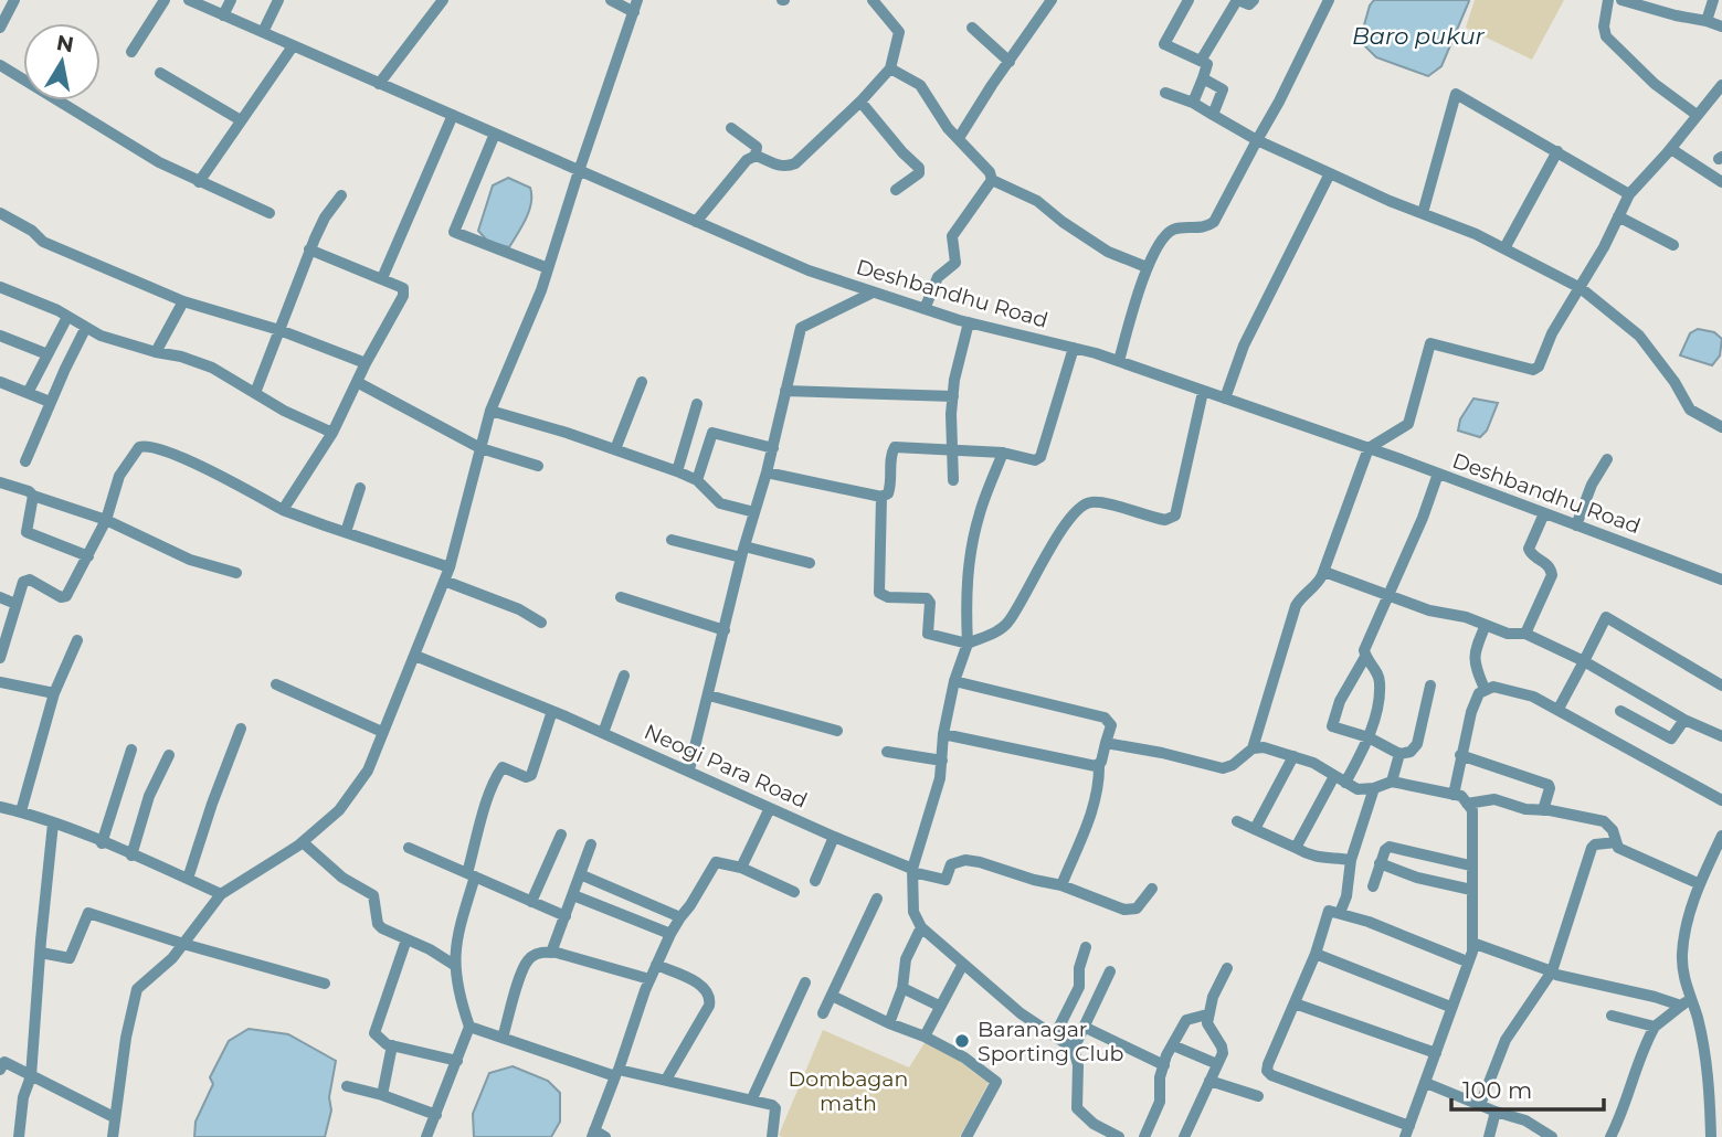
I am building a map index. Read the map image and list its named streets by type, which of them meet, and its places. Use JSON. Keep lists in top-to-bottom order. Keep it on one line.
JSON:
{"streets":{"street":["Deshbandhu Road","Neogi Para Road"]},"water":["Baro pukur"],"parks":["Dombagan math"],"places":["Baranagar Sporting Club"],"scale_bar":"100 m","north":"top"}
